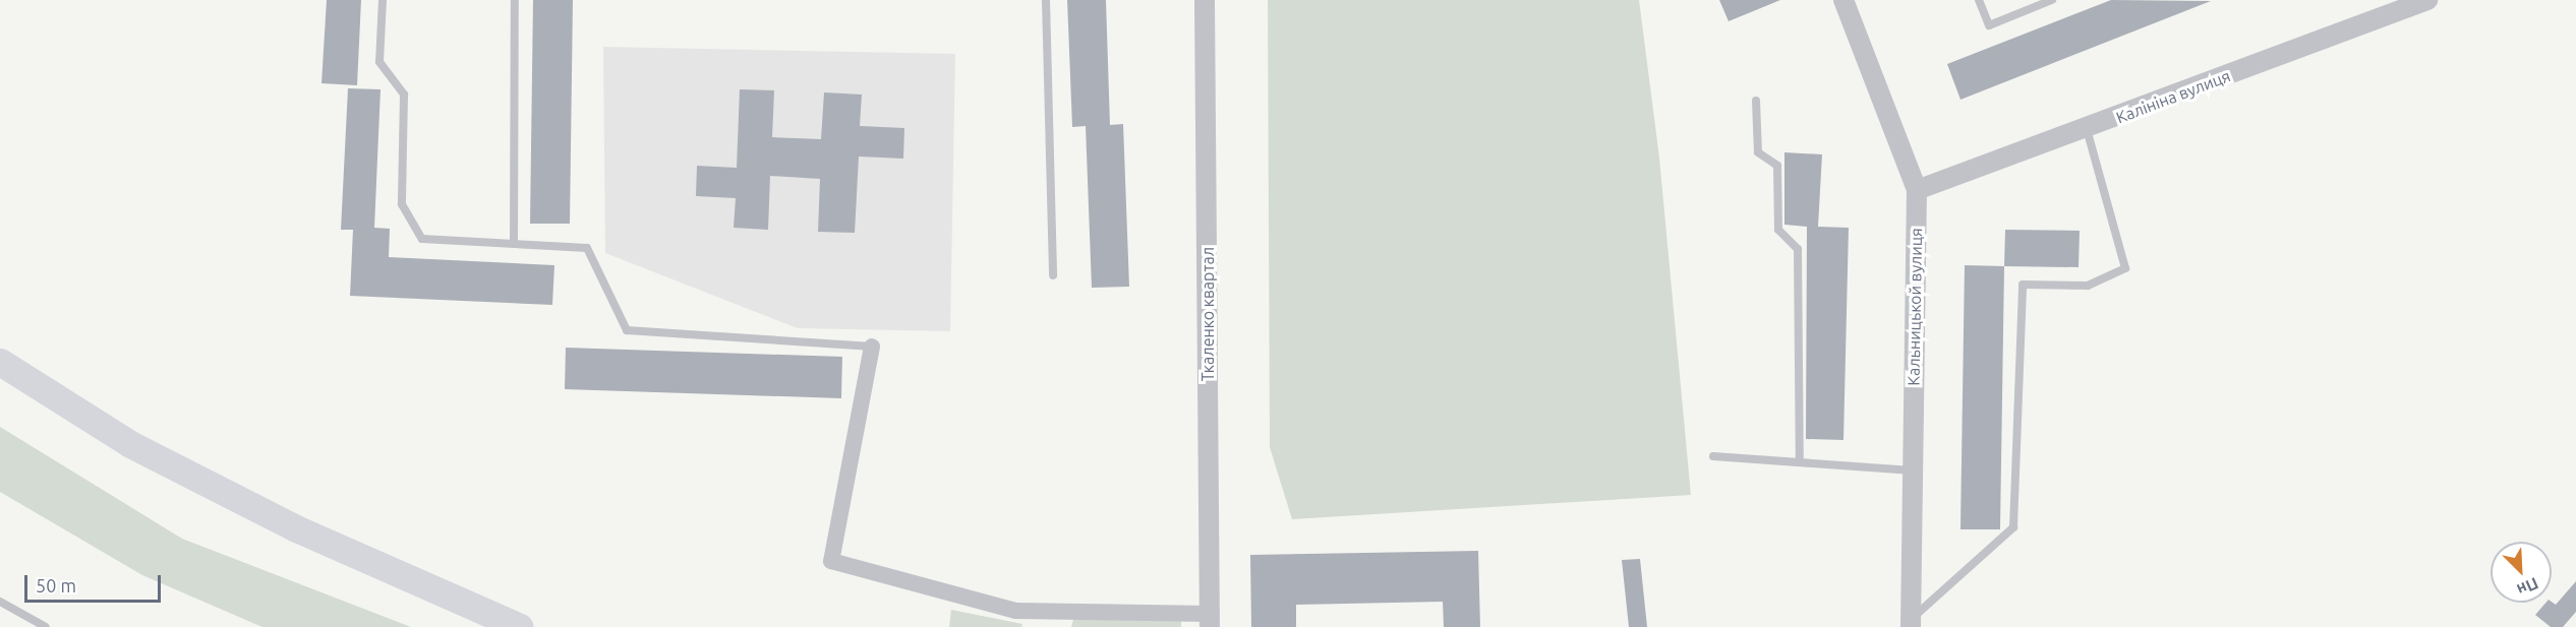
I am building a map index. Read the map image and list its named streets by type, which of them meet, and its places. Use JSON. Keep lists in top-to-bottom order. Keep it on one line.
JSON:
{"streets":{"street":["Калініна вулиця","Кальницькой вулиця","Ткаленко квартал"]},"crossings":[["Калініна вулиця","Кальницькой вулиця"]],"scale_bar":"50 m","north":"bottom right"}
